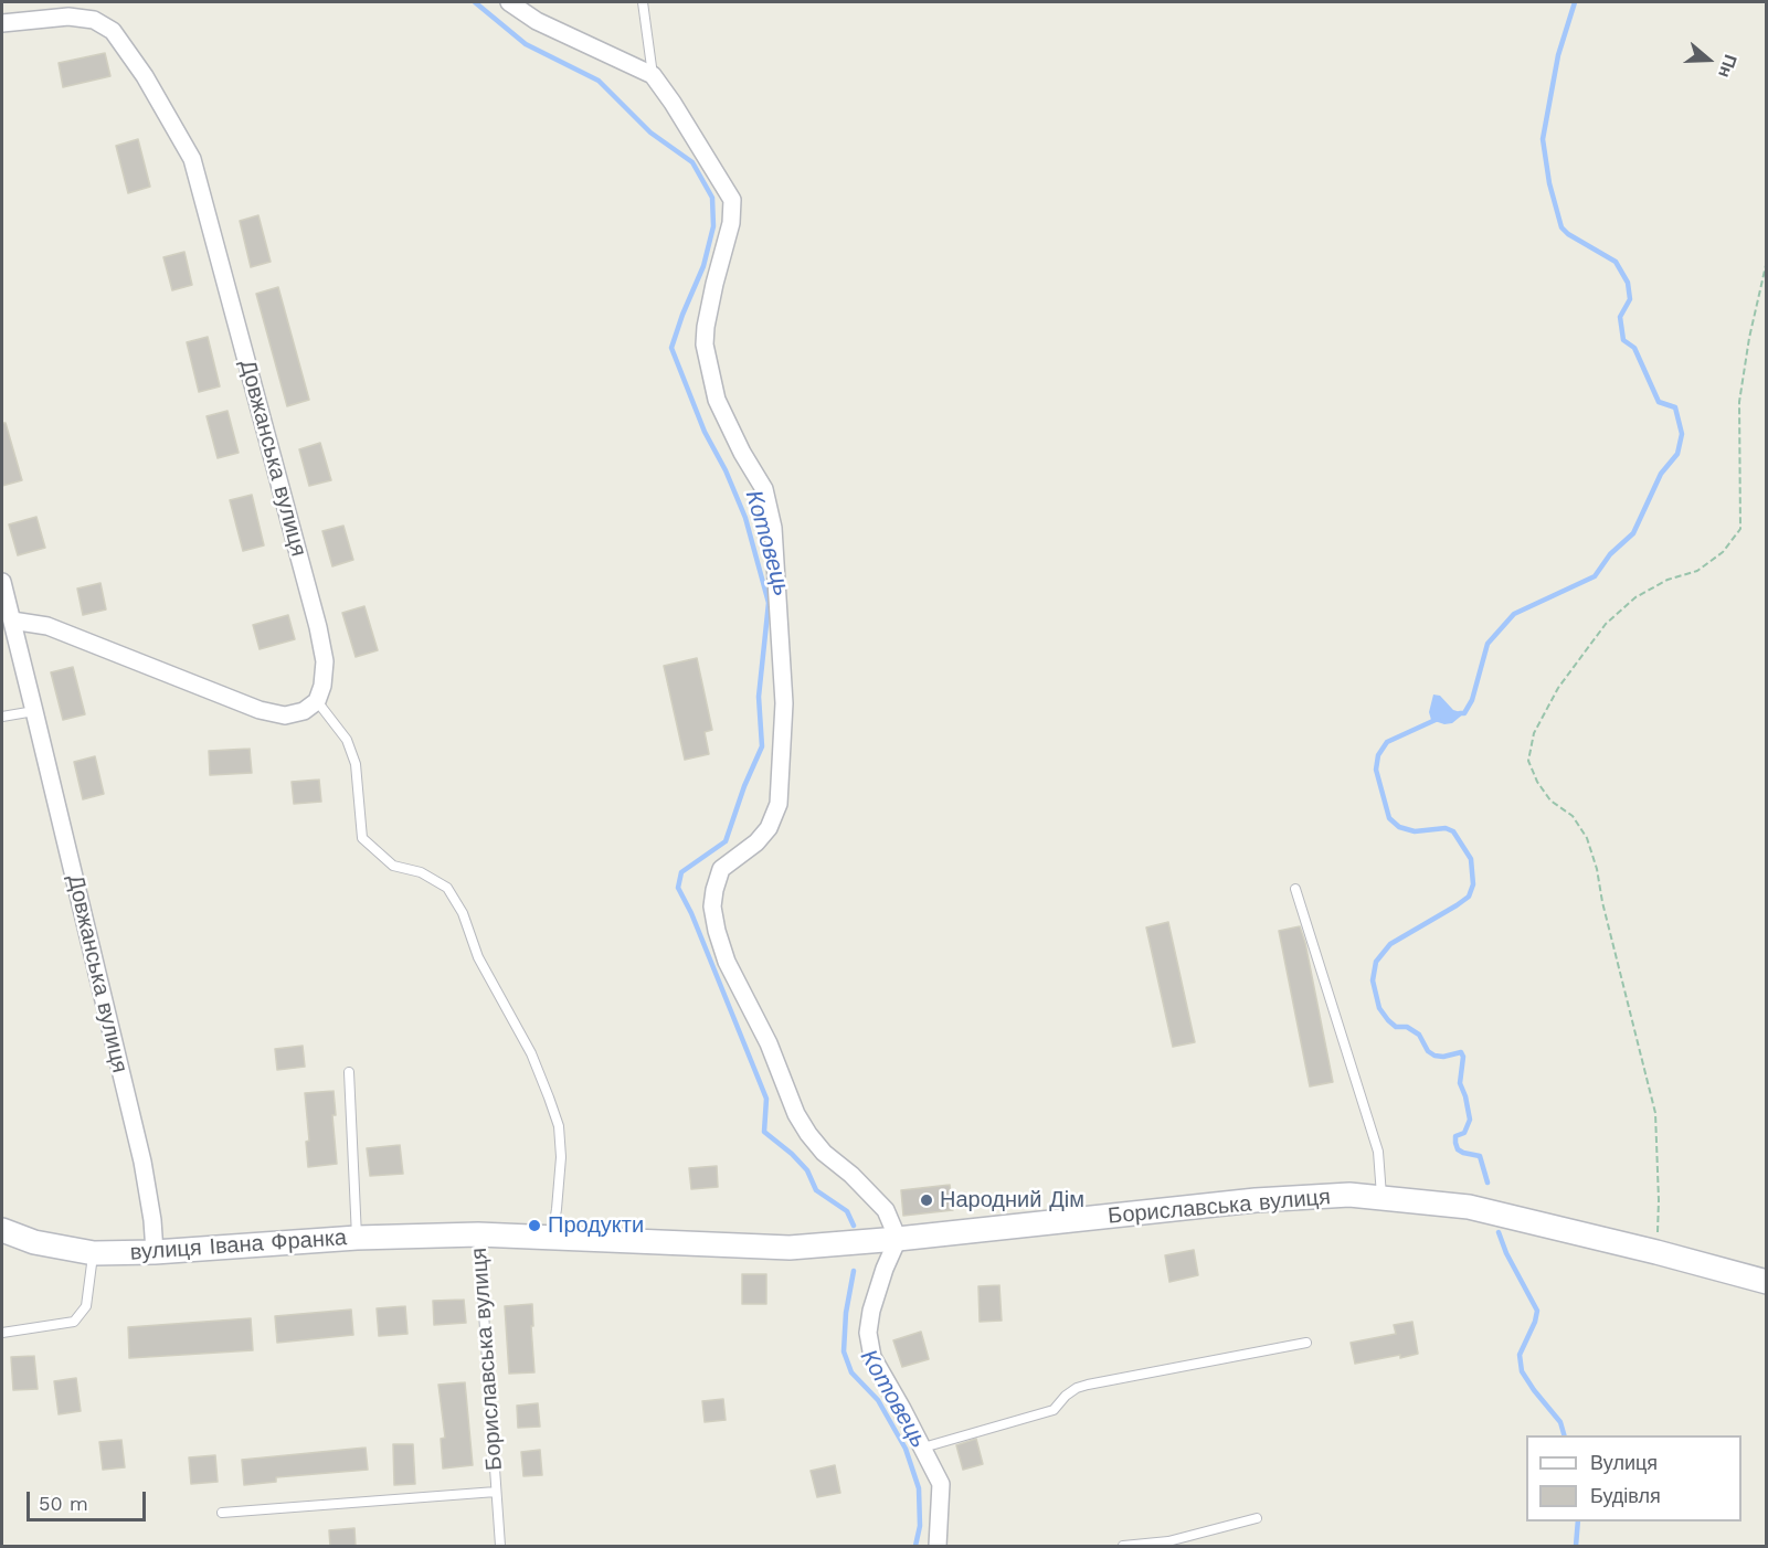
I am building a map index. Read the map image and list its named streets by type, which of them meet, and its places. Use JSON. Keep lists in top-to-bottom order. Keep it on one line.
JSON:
{"streets":{"main road":["Бориславська вулиця","вулиця Івана Франка"],"street":["Довжанська вулиця"]},"crossings":[["Довжанська вулиця","вулиця Івана Франка"],["Бориславська вулиця","вулиця Івана Франка"]],"water":["Котовець"],"places":["Народний Дім","Продукти"],"legend":["Вулиця","Будівля"],"scale_bar":"50 m","north":"right"}
